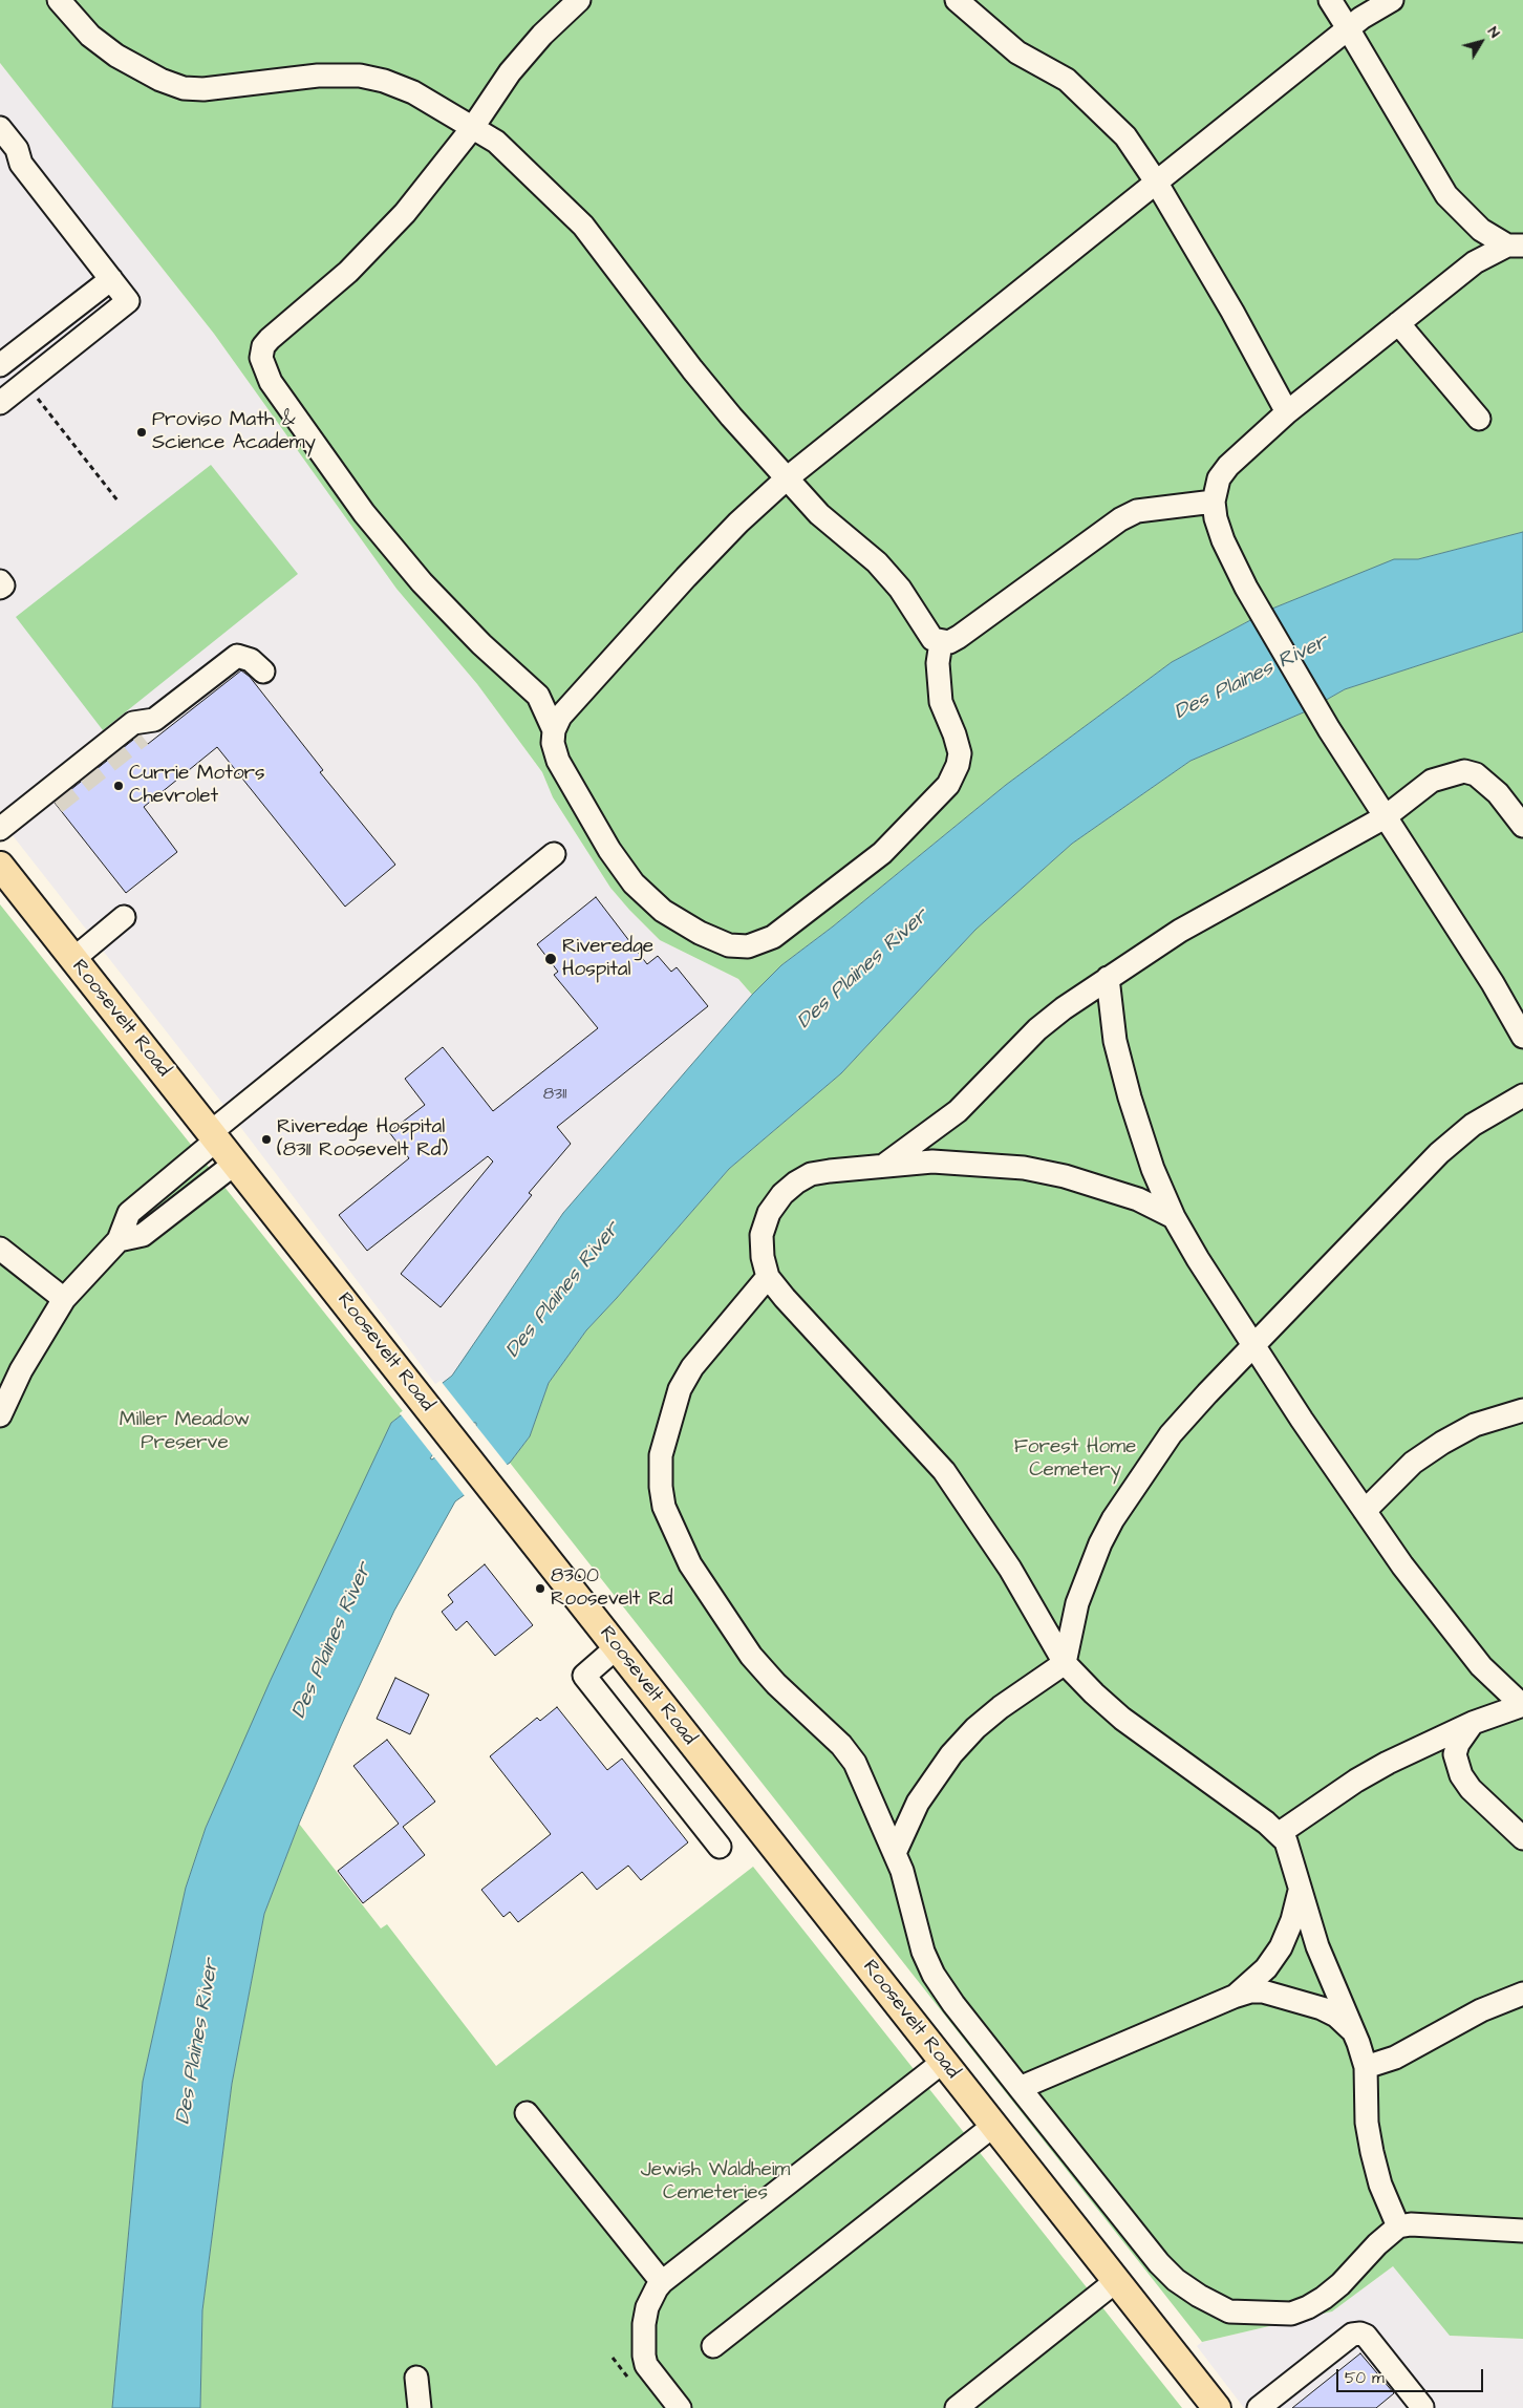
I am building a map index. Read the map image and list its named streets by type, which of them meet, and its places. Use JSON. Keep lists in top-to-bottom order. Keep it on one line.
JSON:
{"streets":{"main road":["Roosevelt Road"]},"water":["Des Plaines River"],"parks":["Miller Meadow Preserve","Forest Home Cemetery","Jewish Waldheim Cemeteries"],"places":["Proviso Math & Science Academy","Currie Motors Chevrolet","Riveredge Hospital","Riveredge Hospital (8311 Roosevelt Rd)","8300 Roosevelt Rd"],"house_numbers":["8311"],"scale_bar":"50 m","north":"top right"}
